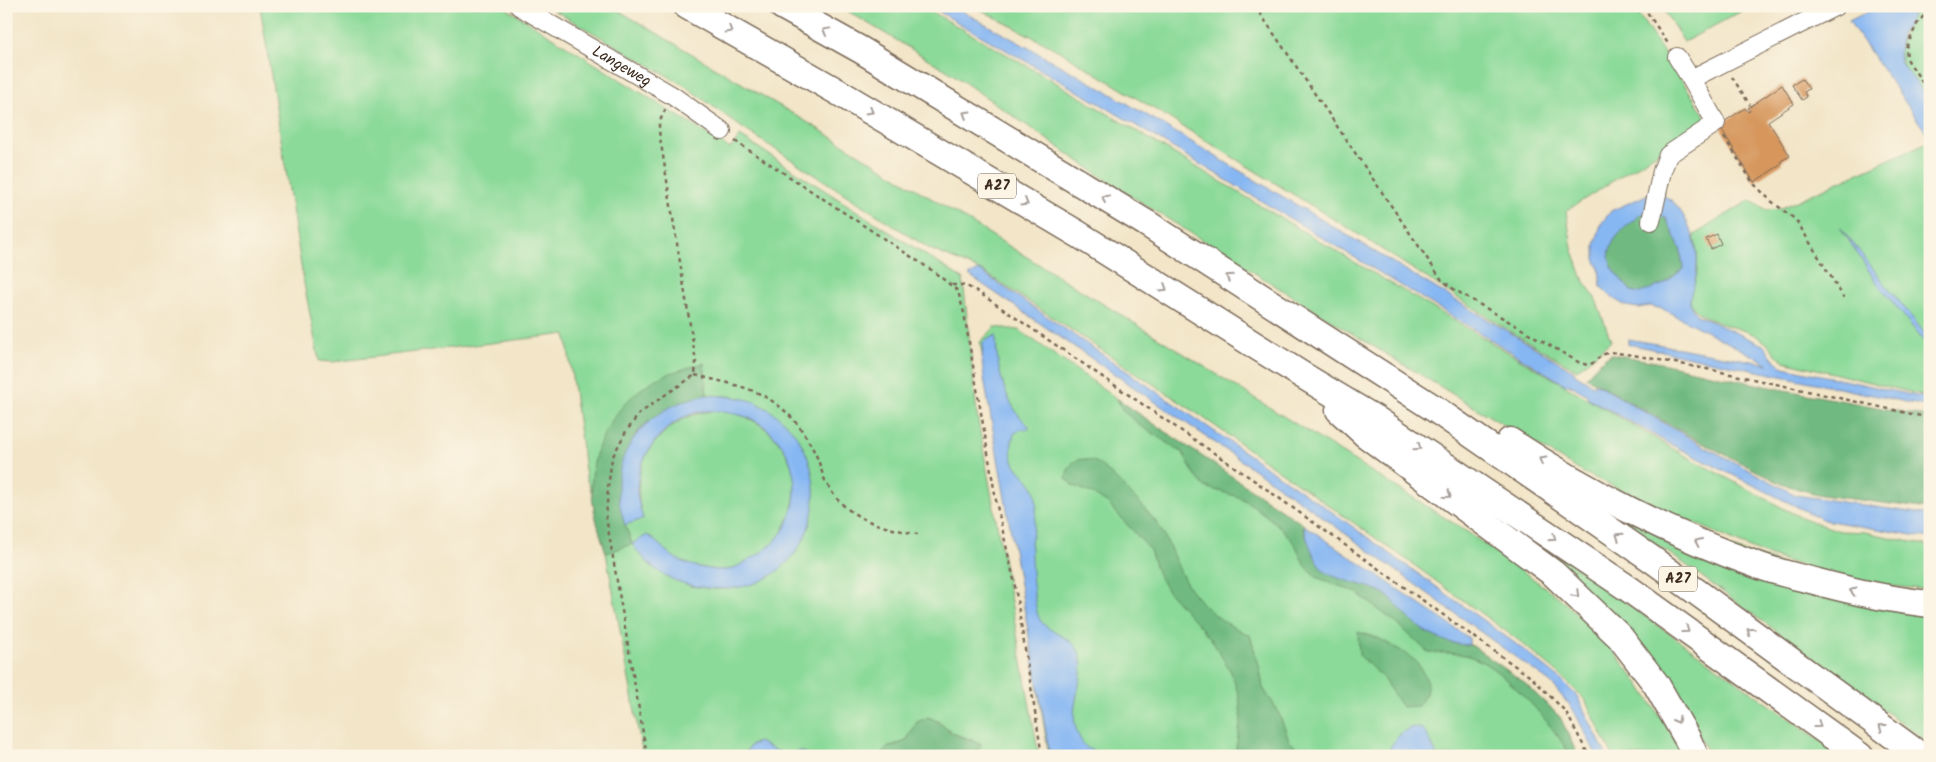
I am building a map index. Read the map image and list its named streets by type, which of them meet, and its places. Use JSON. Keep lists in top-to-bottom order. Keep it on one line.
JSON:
{"streets":{"highway":["A27"],"street":["Langeweg"]}}
